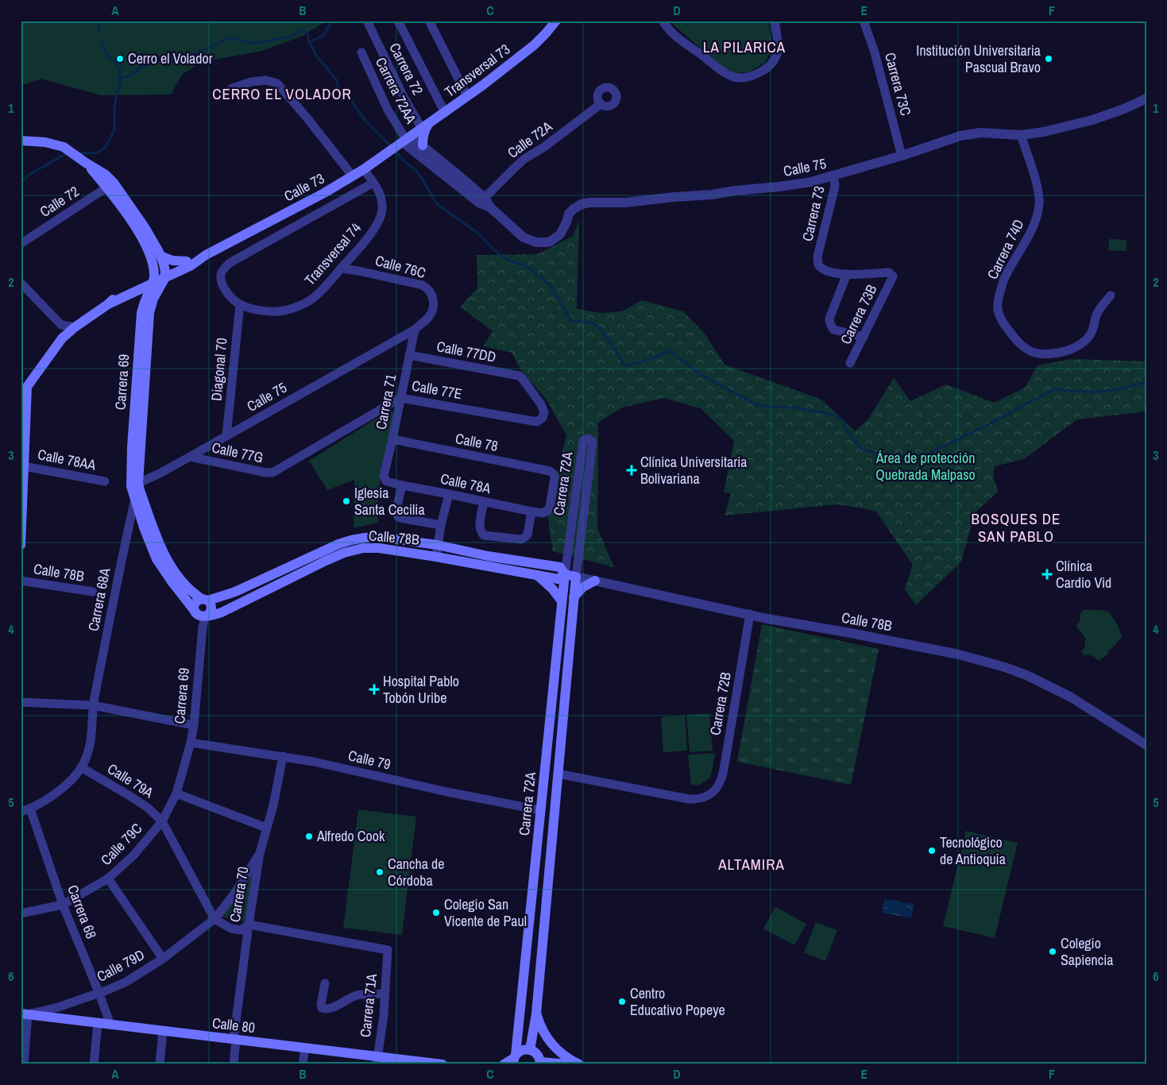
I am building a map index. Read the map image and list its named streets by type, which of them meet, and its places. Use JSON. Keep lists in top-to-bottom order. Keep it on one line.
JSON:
{"streets":{"main road":["Transversal 73","Calle 73","Carrera 69","Carrera 72A","Calle 78B","Calle 80"],"street":["Carrera 72","Carrera 73C","Carrera 72AA","Calle 72A","Calle 75","Calle 72","Carrera 73","Carrera 74D","Transversal 74","Calle 76C","Carrera 73B","Calle 77DD","Diagonal 70","Calle 77E","Carrera 71","Calle 78","Calle 77G","Calle 78AA","Calle 78A","Carrera 68A","Carrera 72B","Calle 79","Calle 79A","Calle 79C","Carrera 70","Carrera 68","Calle 79D","Carrera 71A"]},"crossings":[["Carrera 72","Transversal 73"],["Transversal 73","Carrera 72AA"],["Transversal 73","Calle 75"],["Transversal 73","Calle 73"],["Carrera 73C","Calle 75"],["Carrera 72AA","Calle 75"],["Carrera 72AA","Calle 73"],["Calle 72A","Calle 75"],["Calle 75","Calle 73"],["Calle 75","Carrera 73"],["Calle 75","Carrera 74D"],["Calle 75","Calle 76C"],["Calle 75","Diagonal 70"],["Calle 75","Carrera 69"],["Calle 75","Carrera 71"],["Calle 75","Calle 77G"],["Calle 73","Transversal 74"],["Calle 73","Carrera 69"],["Carrera 73","Carrera 73B"],["Transversal 74","Calle 76C"],["Transversal 74","Diagonal 70"],["Calle 76C","Carrera 71"],["Calle 77DD","Calle 77E"],["Calle 77DD","Carrera 71"],["Carrera 69","Calle 78B"],["Carrera 69","Carrera 68A"],["Carrera 69","Calle 79"],["Carrera 69","Calle 79C"],["Calle 77E","Carrera 71"],["Calle 77E","Calle 77G"],["Carrera 71","Calle 78"],["Carrera 71","Calle 78A"],["Calle 78","Carrera 72A"],["Calle 78A","Carrera 72A"],["Carrera 72A","Calle 78B"],["Carrera 72A","Carrera 72B"],["Carrera 72A","Calle 79"],["Calle 78B","Carrera 72B"],["Carrera 68A","Calle 79A"],["Carrera 68A","Carrera 68"],["Calle 79","Calle 79C"],["Calle 79","Carrera 70"],["Calle 79A","Calle 79C"],["Calle 79C","Carrera 68"],["Carrera 70","Calle 79D"],["Carrera 70","Carrera 71A"],["Carrera 70","Calle 80"],["Carrera 68","Calle 79D"],["Carrera 68","Calle 80"],["Calle 79D","Calle 80"],["Carrera 71A","Calle 80"]],"districts":["LA PILARICA","CERRO EL VOLADOR","BOSQUES DE SAN PABLO","ALTAMIRA"],"parks":["Área de protección Quebrada Malpaso"],"places":{"other":["Cerro el Volador","Institución Universitaria Pascual Bravo","Iglesia Santa Cecilia","Alfredo Cook","Tecnológico de Antioquia","Cancha de Córdoba","Colegio San Vicente de Paul","Colegio Sapiencia","Centro Educativo Popeye"],"health":["Clínica Universitaria Bolivariana","Clínica Cardio Vid","Hospital Pablo Tobón Uribe"]},"grid":{"columns":["A","B","C","D","E","F"],"rows":["1","2","3","4","5","6"]}}
